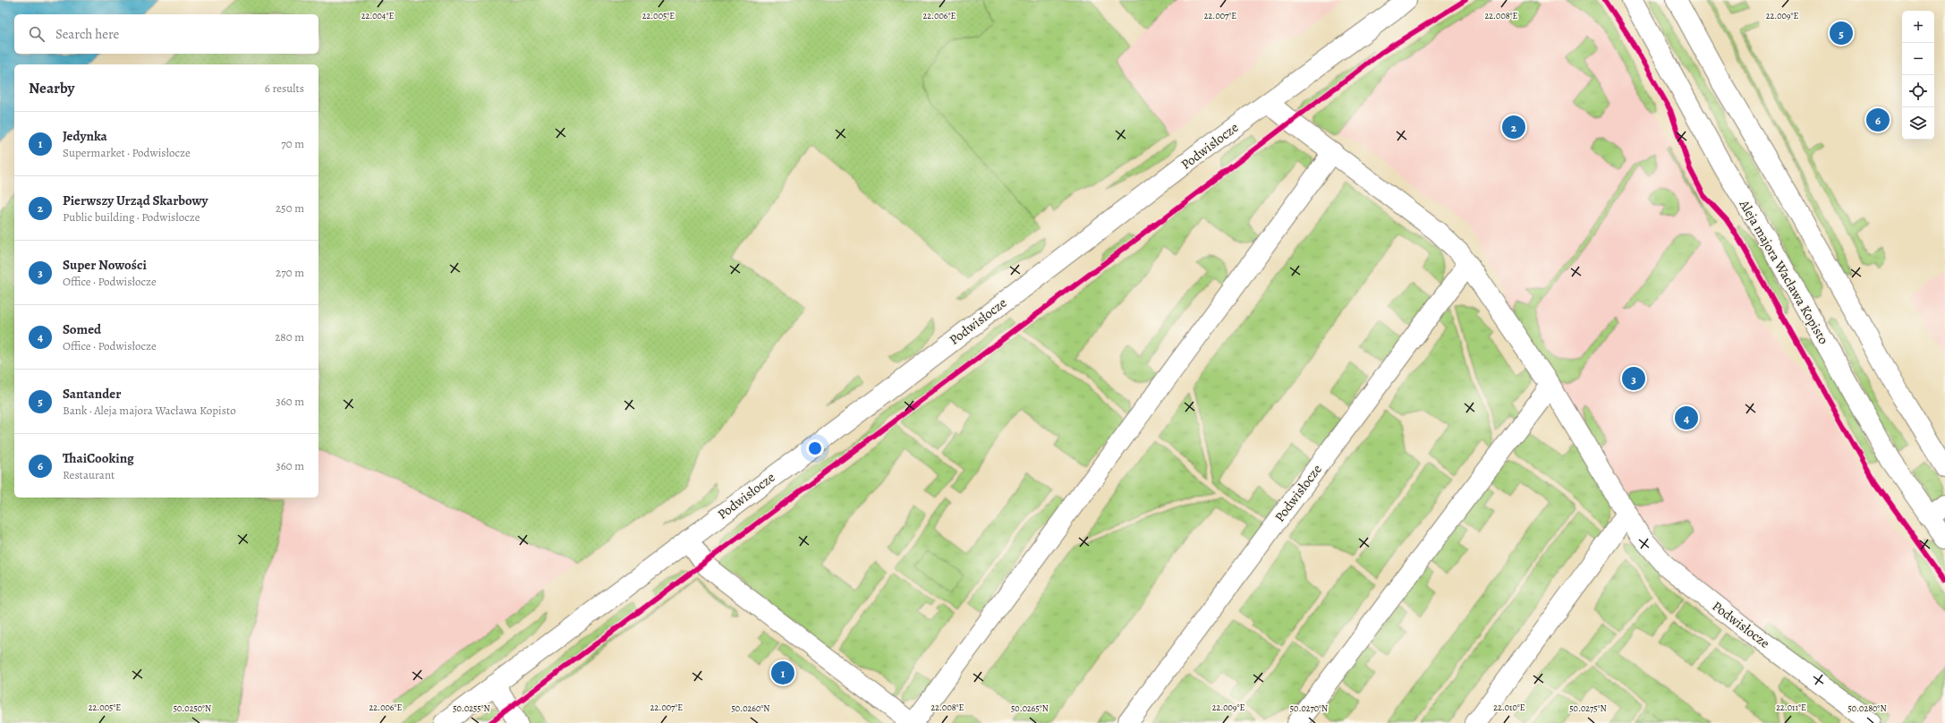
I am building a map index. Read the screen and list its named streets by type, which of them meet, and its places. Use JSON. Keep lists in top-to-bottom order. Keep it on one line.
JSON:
{"streets":{"street":["Podwisłocze","Aleja majora Wacława Kopisto"]},"page":{"map_buttons":["+","−"],"search":"Search here","pins":["5","6","2","3","4","1"],"heading":["Nearby","6 results"],"list":[{"mark":"1","name":"Jedynka","note":"Supermarket · Podwisłocze","value":"70 m"},{"mark":"2","name":"Pierwszy Urząd Skarbowy","note":"Public building · Podwisłocze","value":"250 m"},{"mark":"3","name":"Super Nowości","note":"Office · Podwisłocze","value":"270 m"},{"mark":"4","name":"Somed","note":"Office · Podwisłocze","value":"280 m"},{"mark":"5","name":"Santander","note":"Bank · Aleja majora Wacława Kopisto","value":"360 m"},{"mark":"6","name":"ThaiCooking","note":"Restaurant","value":"360 m"}]},"coordinates":["22.004°E","22.005°E","22.006°E","22.007°E","22.008°E","22.009°E","22.010°E","22.011°E","50.0250°N","50.0255°N","50.0260°N","50.0265°N","50.0270°N","50.0275°N","50.0280°N"]}
